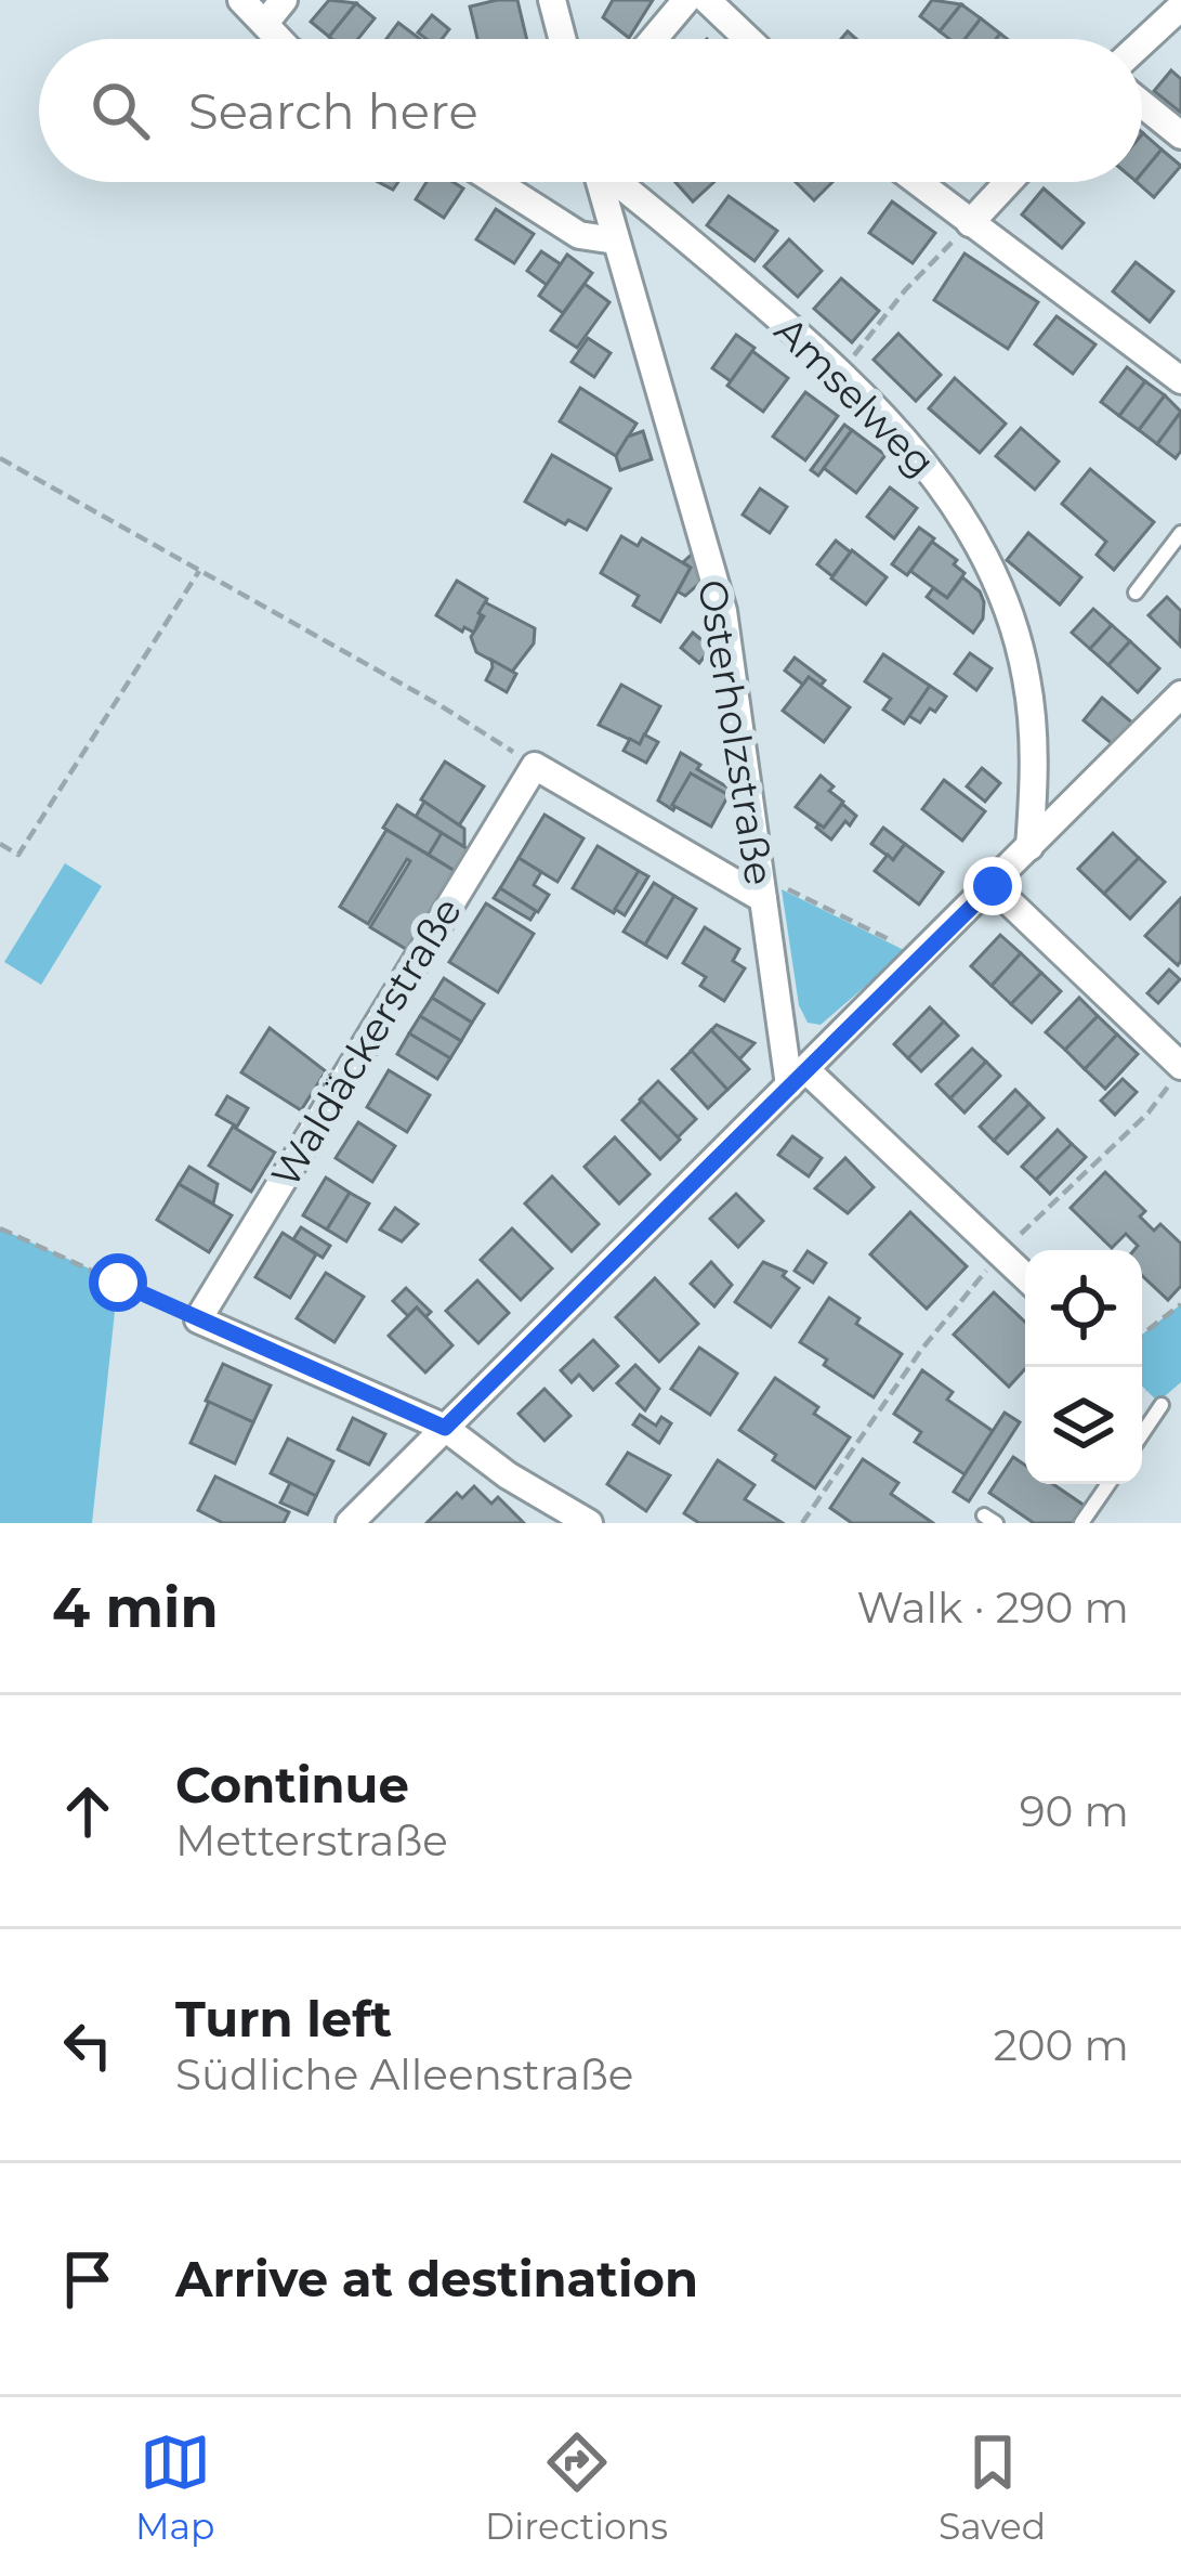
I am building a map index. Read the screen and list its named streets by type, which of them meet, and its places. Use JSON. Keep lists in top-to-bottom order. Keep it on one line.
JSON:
{"streets":{"street":["Amselweg","Osterholzstraße","Waldäckerstraße"]},"page":{"search":"Search here","heading":["4 min","Walk · 290 m"],"list":[["Continue","Metterstraße","90 m"],["Turn left","Südliche Alleenstraße","200 m"],"Arrive at destination"],"nav":["Map","Directions","Saved"]}}
